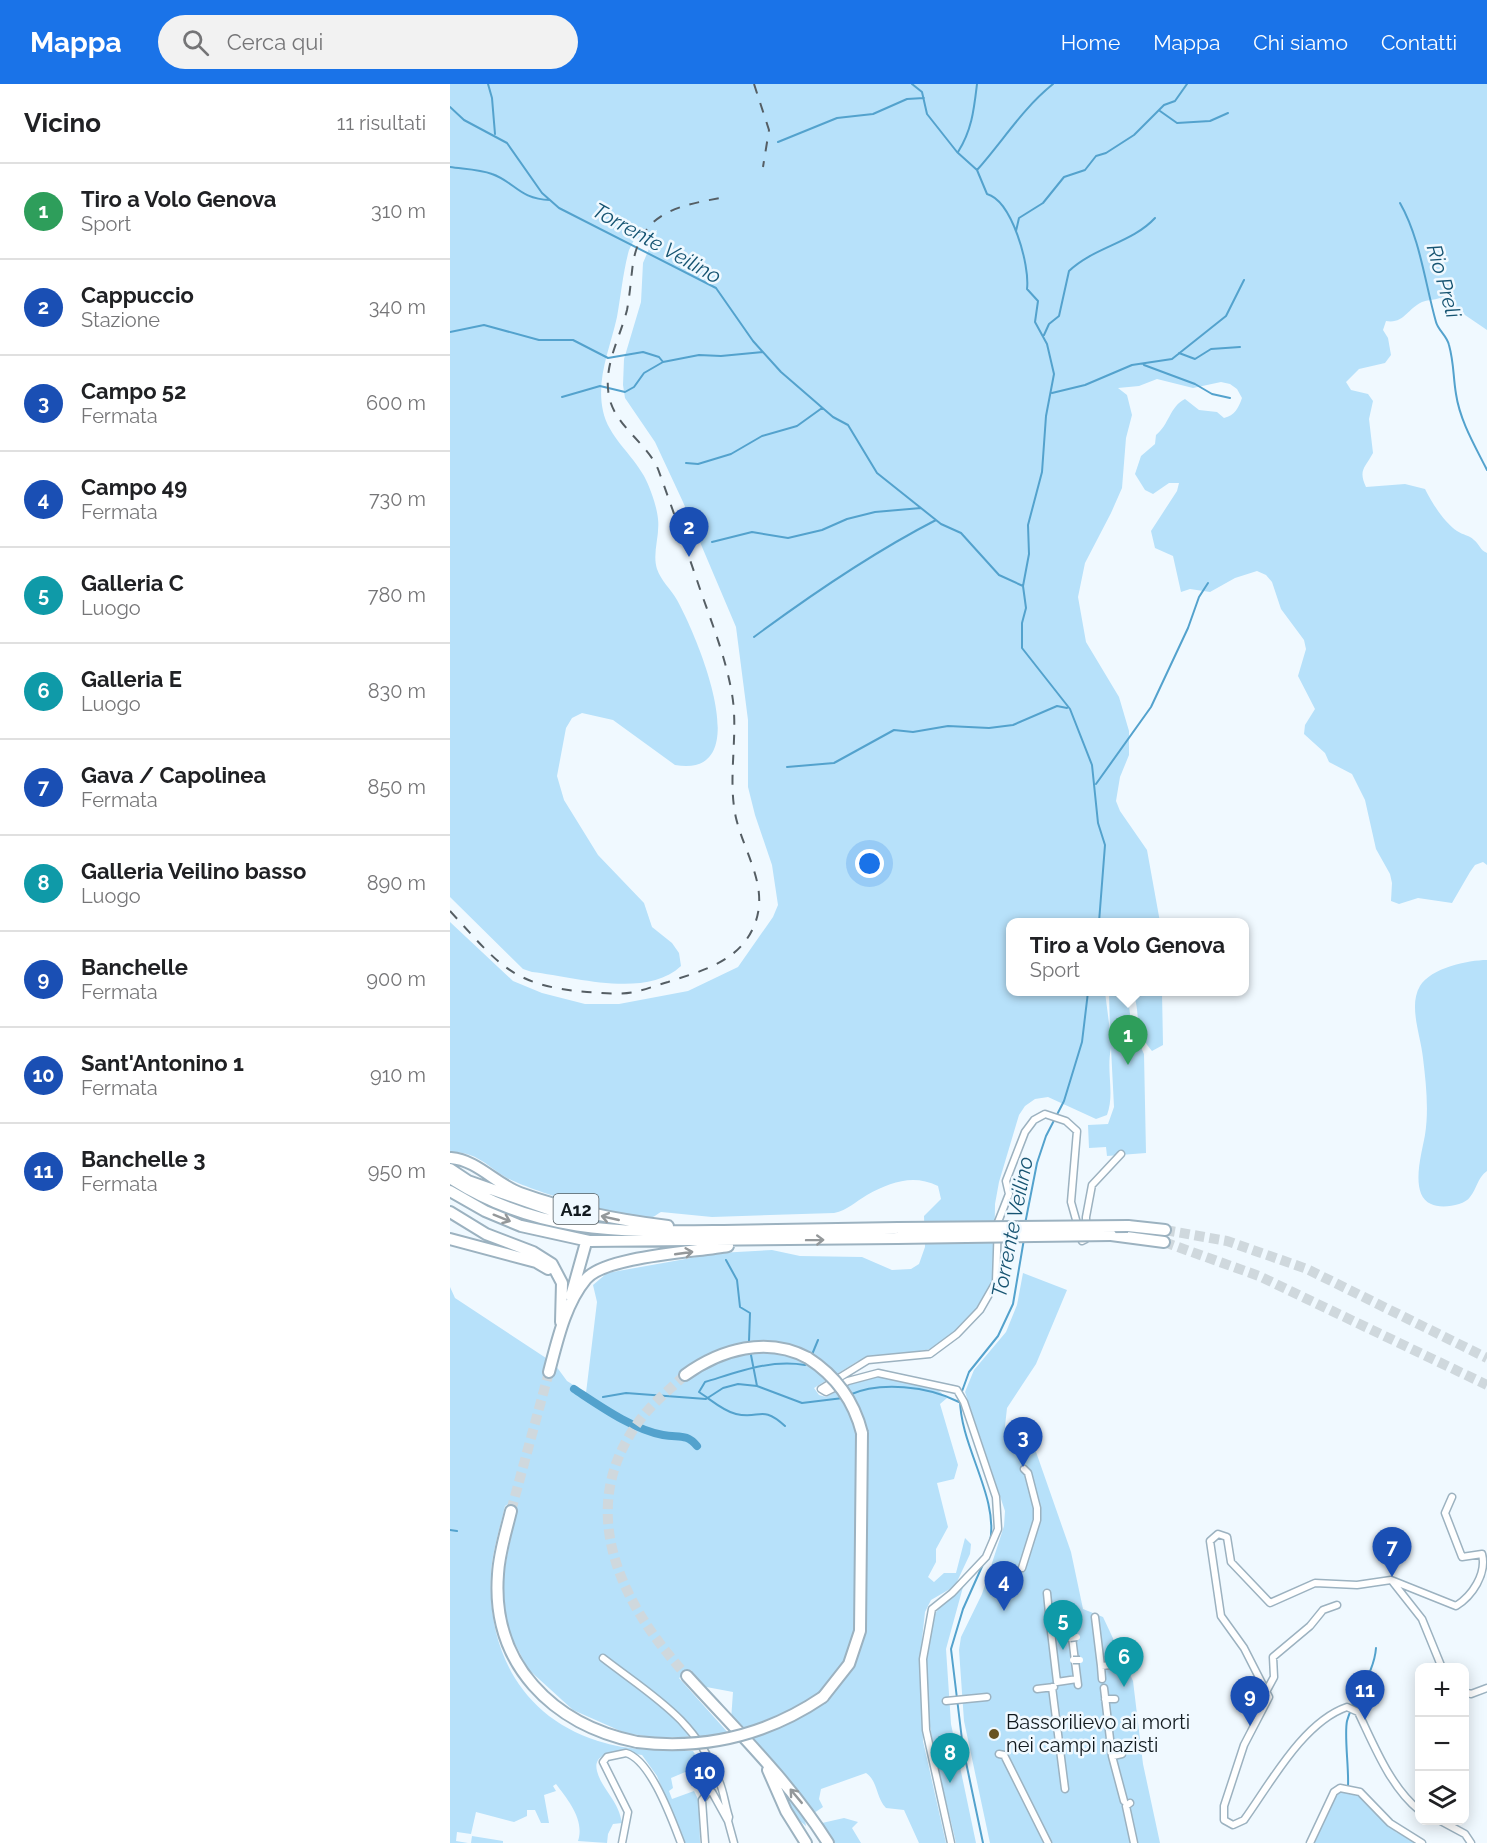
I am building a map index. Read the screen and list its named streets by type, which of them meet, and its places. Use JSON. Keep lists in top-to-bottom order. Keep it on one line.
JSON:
{"streets":{"highway":["A12"]},"water":["Torrente Veilino","Rio Preli"],"places":["Bassorilievo ai morti nei campi nazisti"],"page":{"header":"Mappa","search":"Cerca qui","nav":["Home","Mappa","Chi siamo","Contatti"],"heading":["Vicino","11 risultati"],"list":[{"mark":"1","name":"Tiro a Volo Genova","note":"Sport","value":"310 m"},{"mark":"2","name":"Cappuccio","note":"Stazione","value":"340 m"},{"mark":"3","name":"Campo 52","note":"Fermata","value":"600 m"},{"mark":"4","name":"Campo 49","note":"Fermata","value":"730 m"},{"mark":"5","name":"Galleria C","note":"Luogo","value":"780 m"},{"mark":"6","name":"Galleria E","note":"Luogo","value":"830 m"},{"mark":"7","name":"Gava / Capolinea","note":"Fermata","value":"850 m"},{"mark":"8","name":"Galleria Veilino basso","note":"Luogo","value":"890 m"},{"mark":"9","name":"Banchelle","note":"Fermata","value":"900 m"},{"mark":"10","name":"Sant'Antonino 1","note":"Fermata","value":"910 m"},{"mark":"11","name":"Banchelle 3","note":"Fermata","value":"950 m"}],"pins":["2","1","3","7","4","5","6","11","9","8","10"],"popup":["Tiro a Volo Genova","Sport"],"map_buttons":["+","−"]}}
